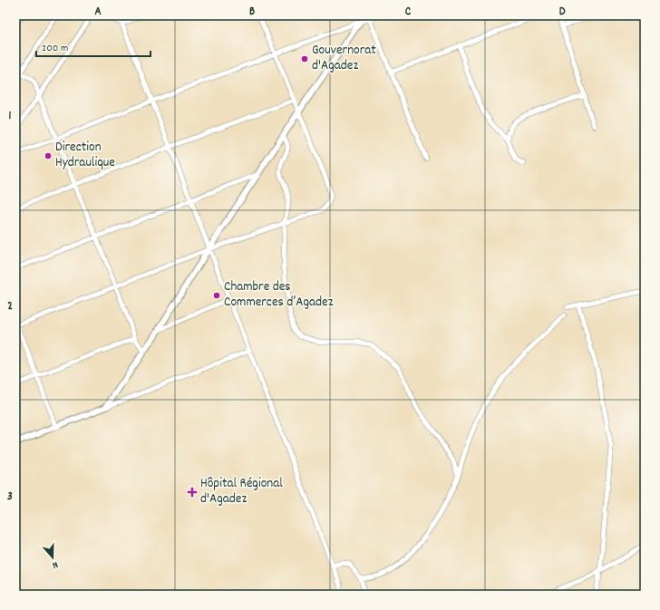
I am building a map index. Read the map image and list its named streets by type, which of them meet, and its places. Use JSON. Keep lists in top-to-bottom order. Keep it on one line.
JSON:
{"places":{"other":["Gouvernorat d'Agadez","Direction Hydraulique","Chambre des Commerces d’Agadez"],"health":["Hôpital Régional d'Agadez"]},"scale_bar":"200 m","north":"bottom","grid":{"columns":["A","B","C","D"],"rows":["1","2","3"]}}
